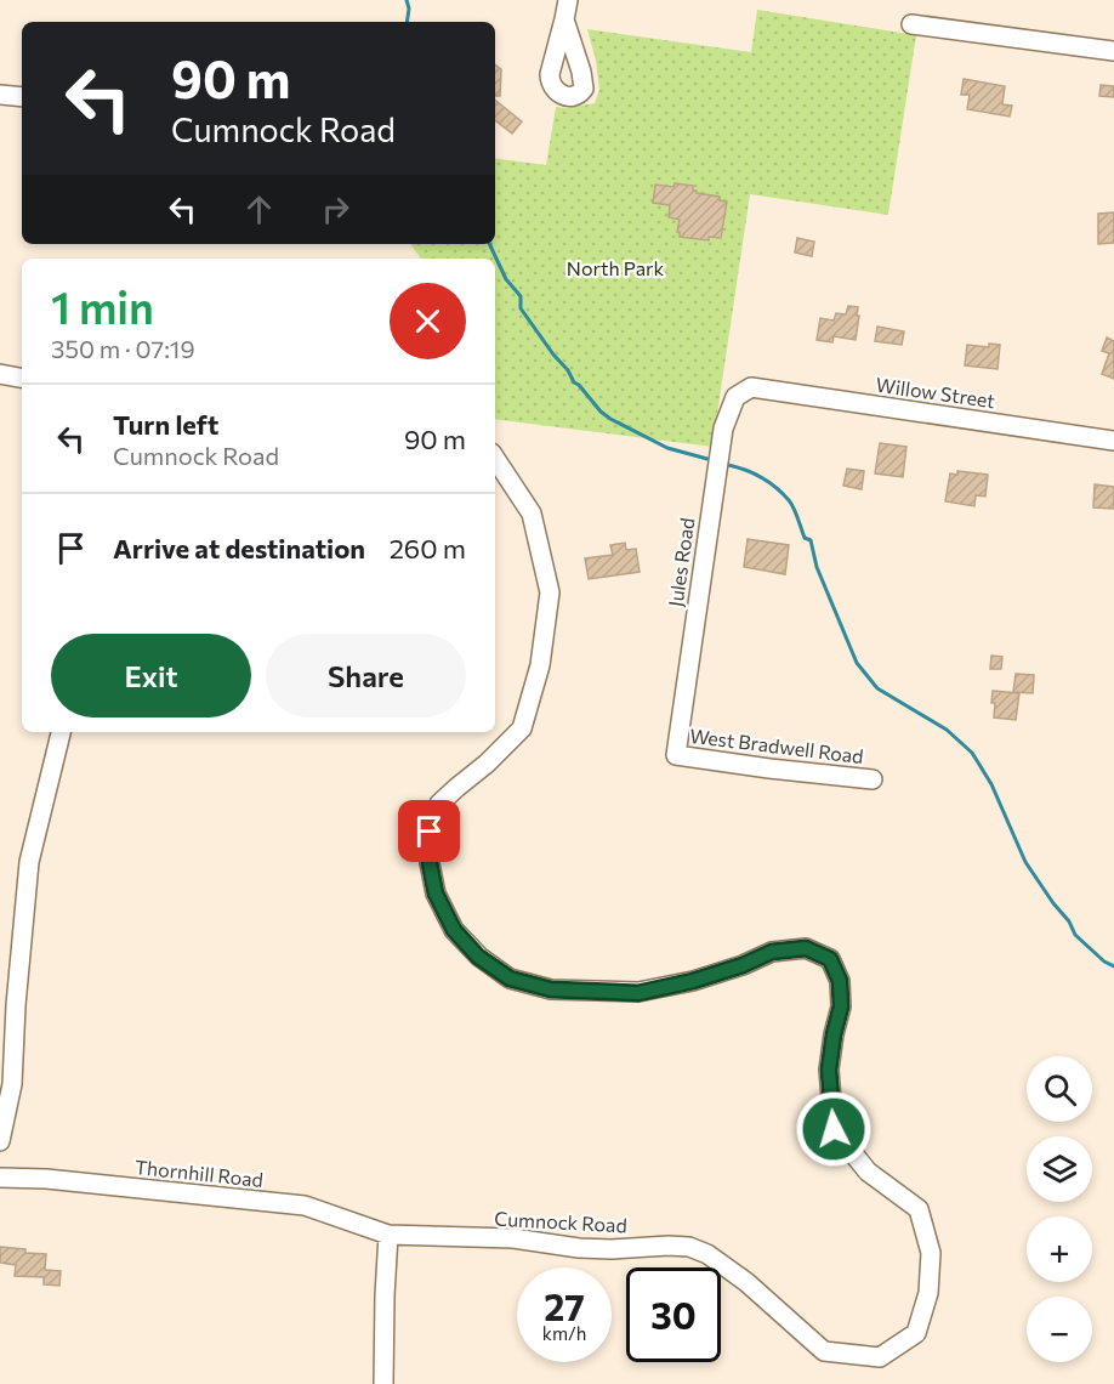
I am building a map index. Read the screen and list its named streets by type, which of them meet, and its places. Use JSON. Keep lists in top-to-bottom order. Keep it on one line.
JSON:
{"streets":{"street":["Willow Street","Jules Road","West Bradwell Road","Thornhill Road","Cumnock Road"]},"crossings":[["Willow Street","Jules Road"],["Jules Road","West Bradwell Road"],["Thornhill Road","Cumnock Road"]],"parks":["North Park"],"page":{"turn":["90 m","Cumnock Road"],"heading":["1 min","350 m · 07:19"],"list":[{"name":"Turn left","note":"Cumnock Road","value":"90 m"},{"name":"Arrive at destination","value":"260 m"}],"buttons":["Exit","Share"],"map_buttons":["+","−"],"speed":"27 km/h","limit":"30"}}
